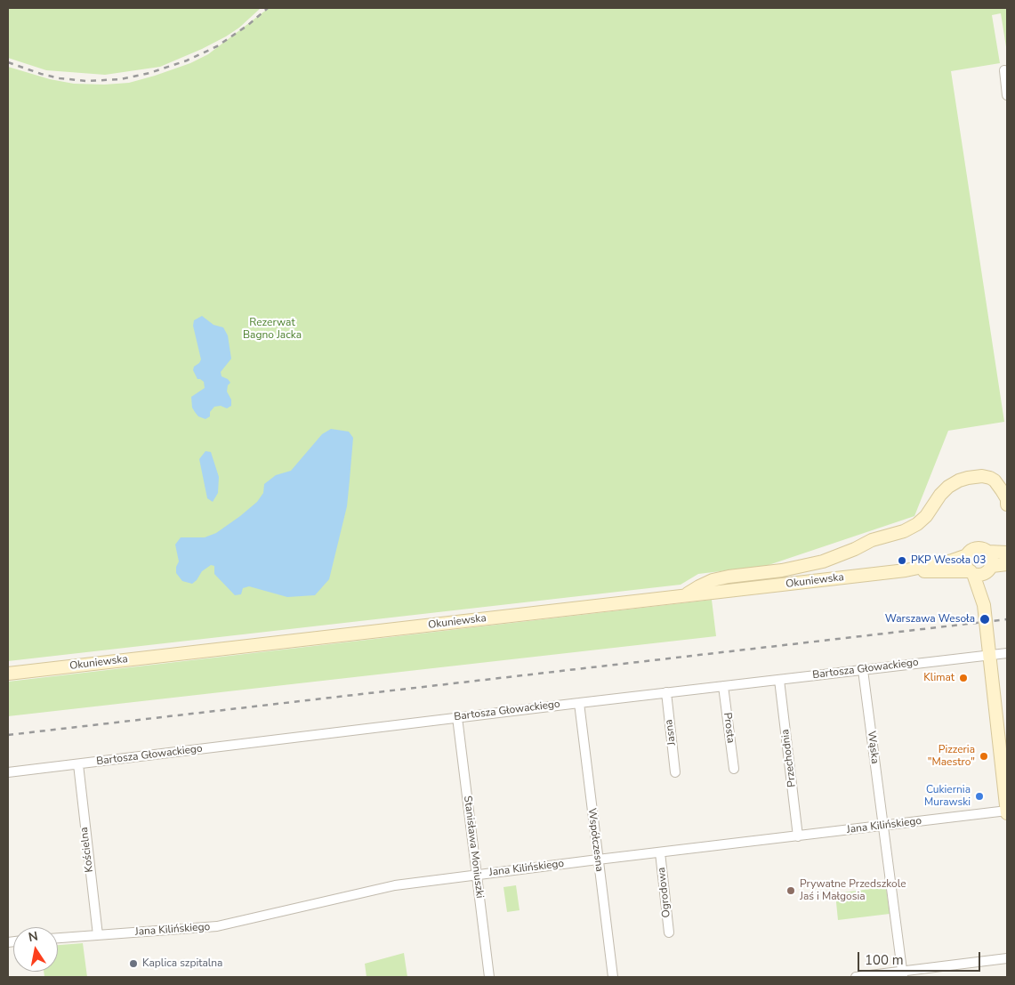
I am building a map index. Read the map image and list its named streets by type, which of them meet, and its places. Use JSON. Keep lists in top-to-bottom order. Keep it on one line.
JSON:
{"streets":{"main road":["Okuniewska"],"street":["Bartosza Głowackiego","Prosta","Jasna","Wąska","Przechodnia","Jana Kilińskiego","Współczesna","Stanisława Moniuszki","Kościelna","Ogrodowa"]},"crossings":[["Bartosza Głowackiego","Prosta"],["Bartosza Głowackiego","Jasna"],["Bartosza Głowackiego","Wąska"],["Bartosza Głowackiego","Przechodnia"],["Bartosza Głowackiego","Współczesna"],["Bartosza Głowackiego","Stanisława Moniuszki"],["Bartosza Głowackiego","Kościelna"],["Wąska","Jana Kilińskiego"],["Przechodnia","Jana Kilińskiego"],["Jana Kilińskiego","Współczesna"],["Jana Kilińskiego","Stanisława Moniuszki"],["Jana Kilińskiego","Kościelna"],["Jana Kilińskiego","Ogrodowa"]],"parks":["Rezerwat Bagno Jacka"],"places":["PKP Wesoła 03","Warszawa Wesoła","Klimat","Pizzeria \"Maestro\"","Cukiernia Murawski","Prywatne Przedszkole Jaś i Małgosia","Kaplica szpitalna"],"scale_bar":"100 m","north":"top"}
